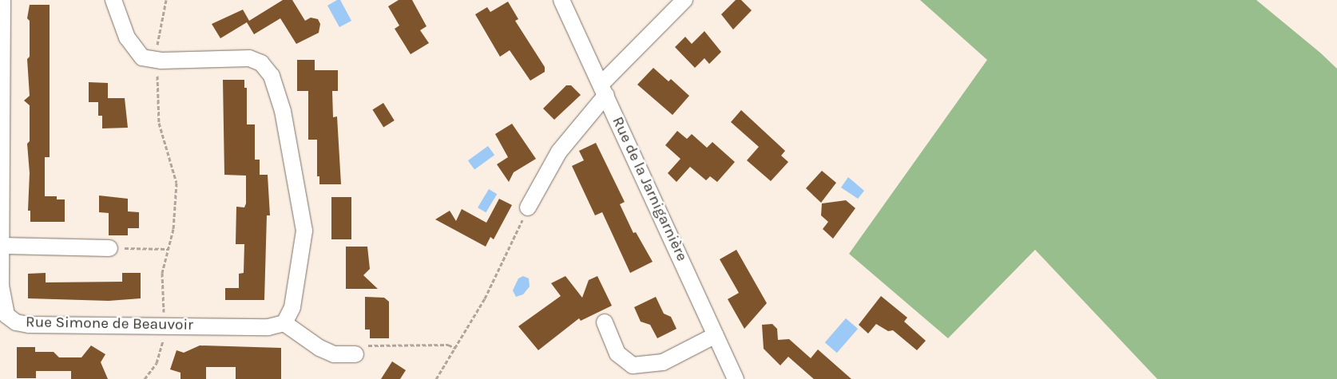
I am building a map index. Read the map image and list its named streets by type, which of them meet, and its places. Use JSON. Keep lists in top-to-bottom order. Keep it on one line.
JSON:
{"streets":{"street":["Rue de la Jarnigarnière","Rue Simone de Beauvoir"]}}
